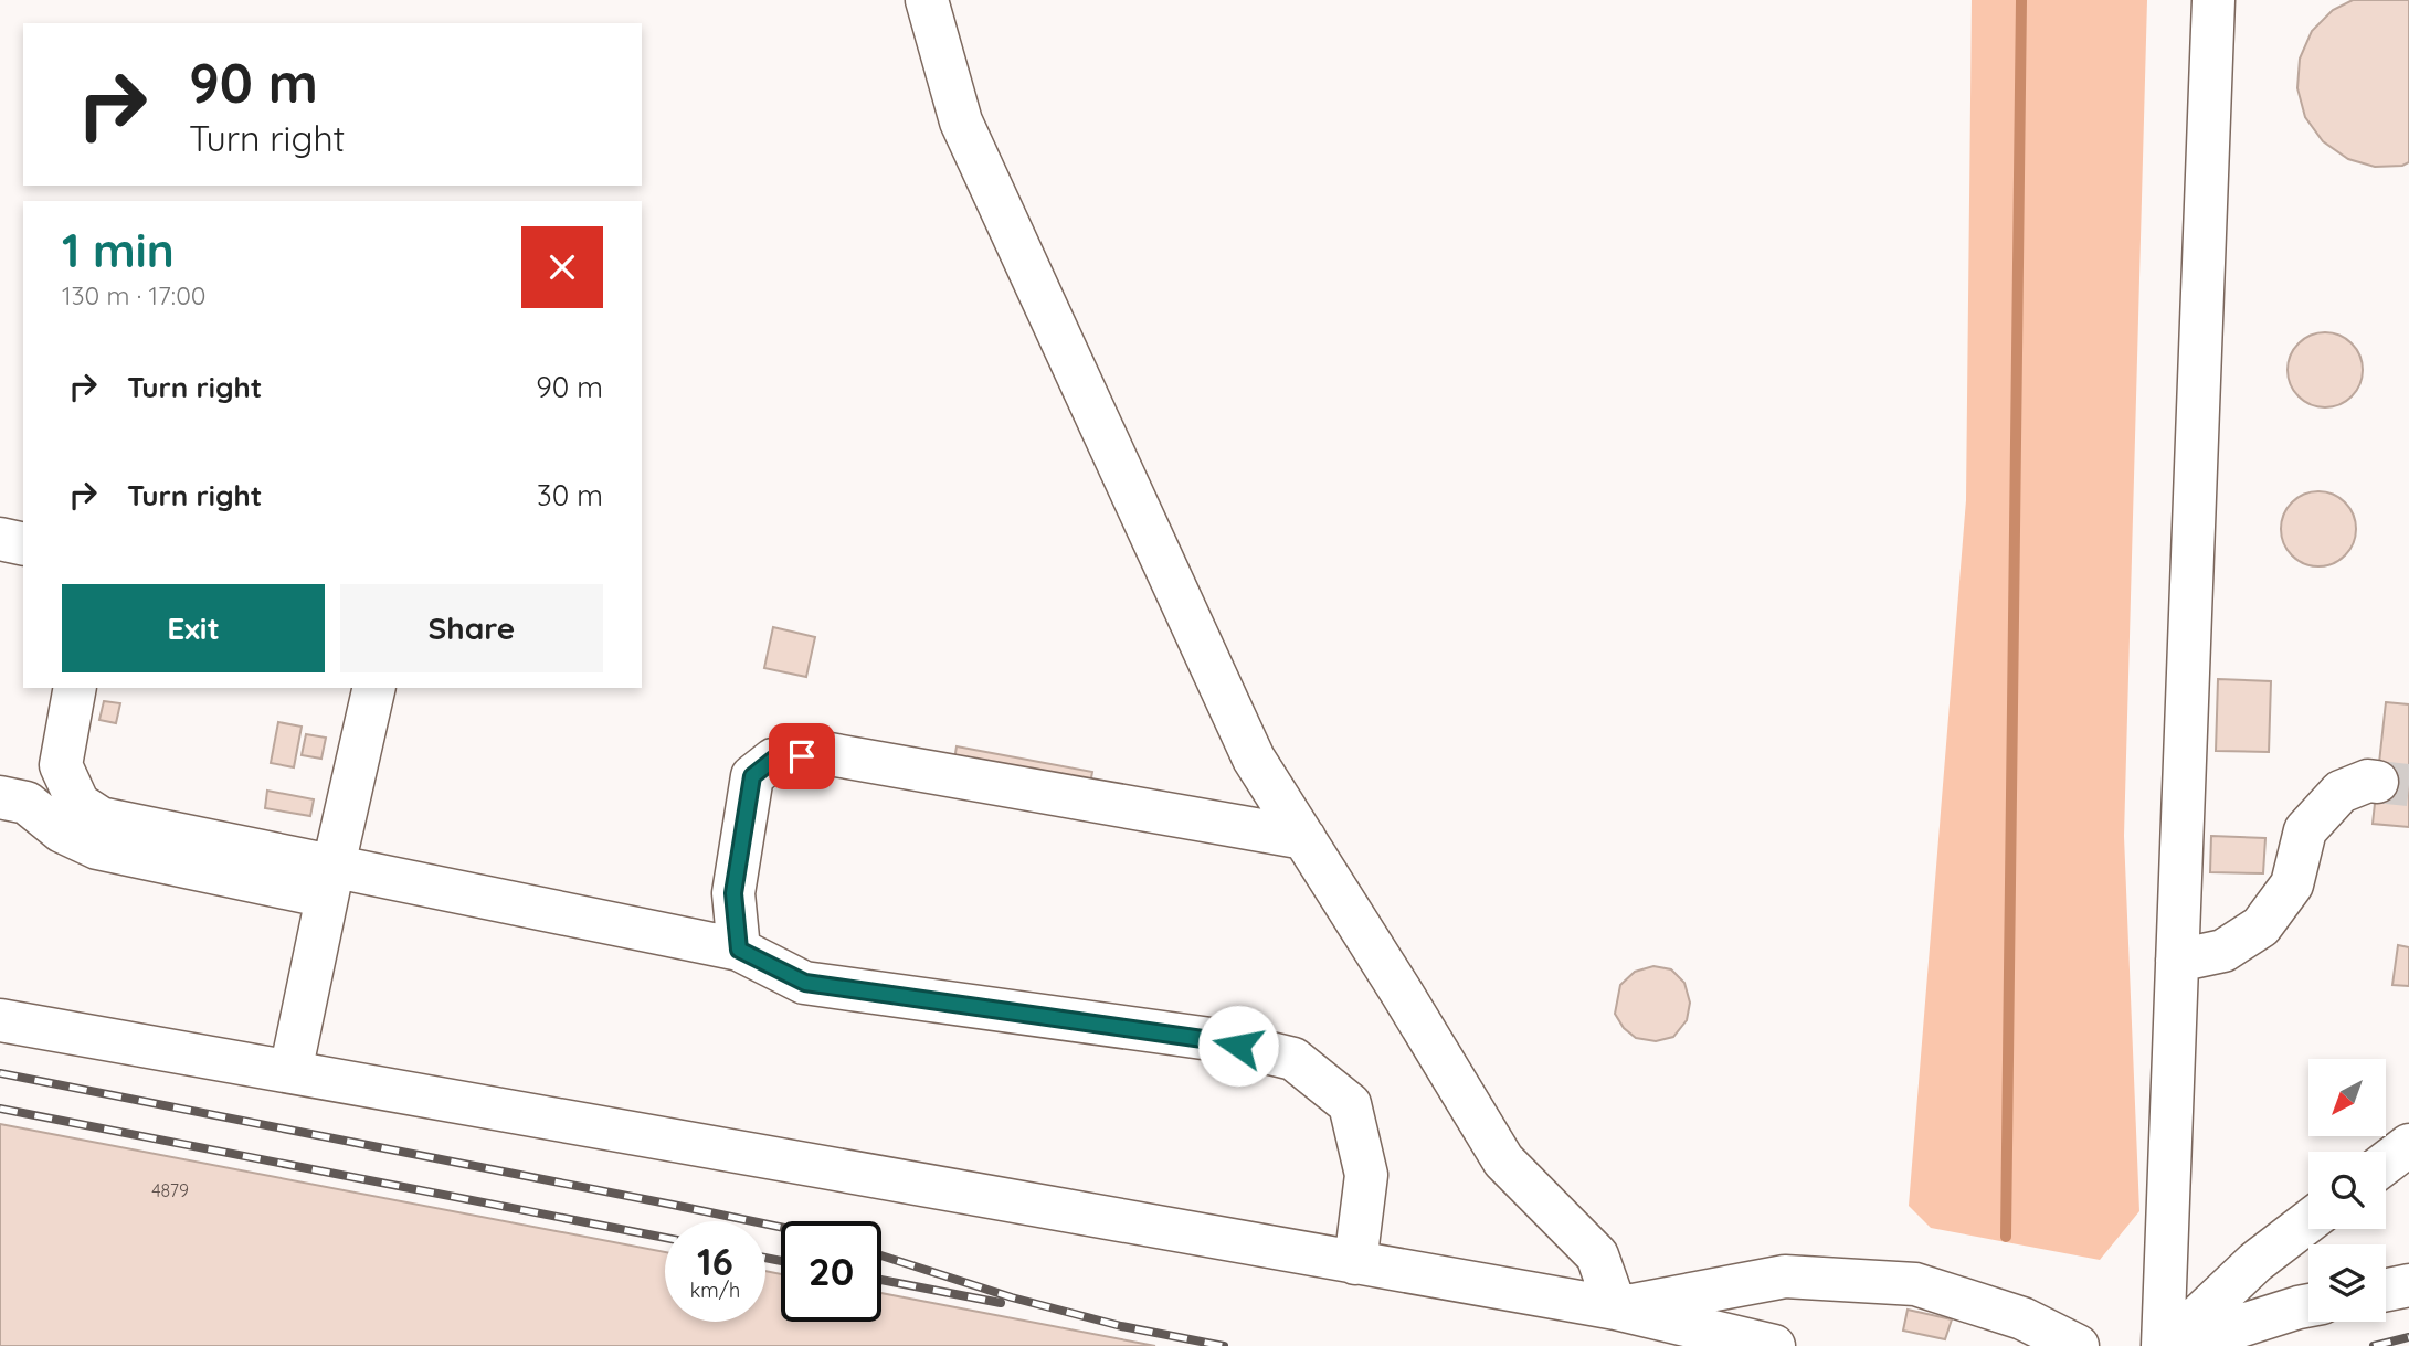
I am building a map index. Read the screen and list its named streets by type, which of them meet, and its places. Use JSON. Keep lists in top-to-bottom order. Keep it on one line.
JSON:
{"house_numbers":["4879"],"north":"bottom left","page":{"turn":["90 m","Turn right"],"heading":["1 min","130 m · 17:00"],"list":[{"name":"Turn right","value":"90 m"},{"name":"Turn right","value":"30 m"}],"buttons":["Exit","Share"],"speed":"16 km/h","limit":"20"}}
